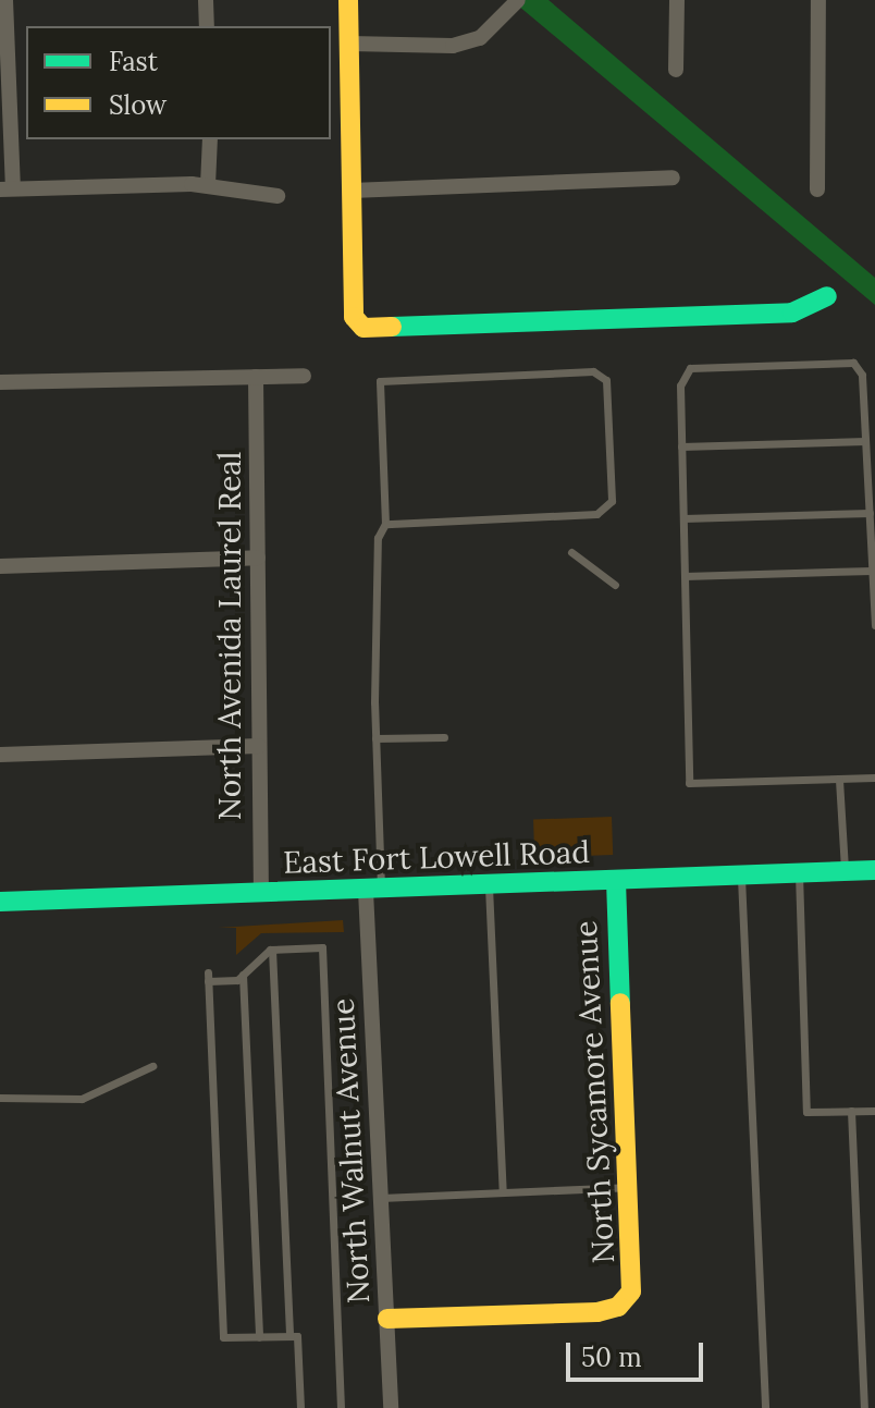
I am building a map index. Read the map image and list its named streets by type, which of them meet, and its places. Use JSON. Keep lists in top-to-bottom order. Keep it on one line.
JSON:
{"streets":{"street":["North Avenida Laurel Real","East Fort Lowell Road","North Sycamore Avenue","North Walnut Avenue"]},"crossings":[["North Avenida Laurel Real","East Fort Lowell Road"],["East Fort Lowell Road","North Sycamore Avenue"],["East Fort Lowell Road","North Walnut Avenue"],["North Sycamore Avenue","North Walnut Avenue"]],"legend":["Fast","Slow"],"scale_bar":"50 m"}
